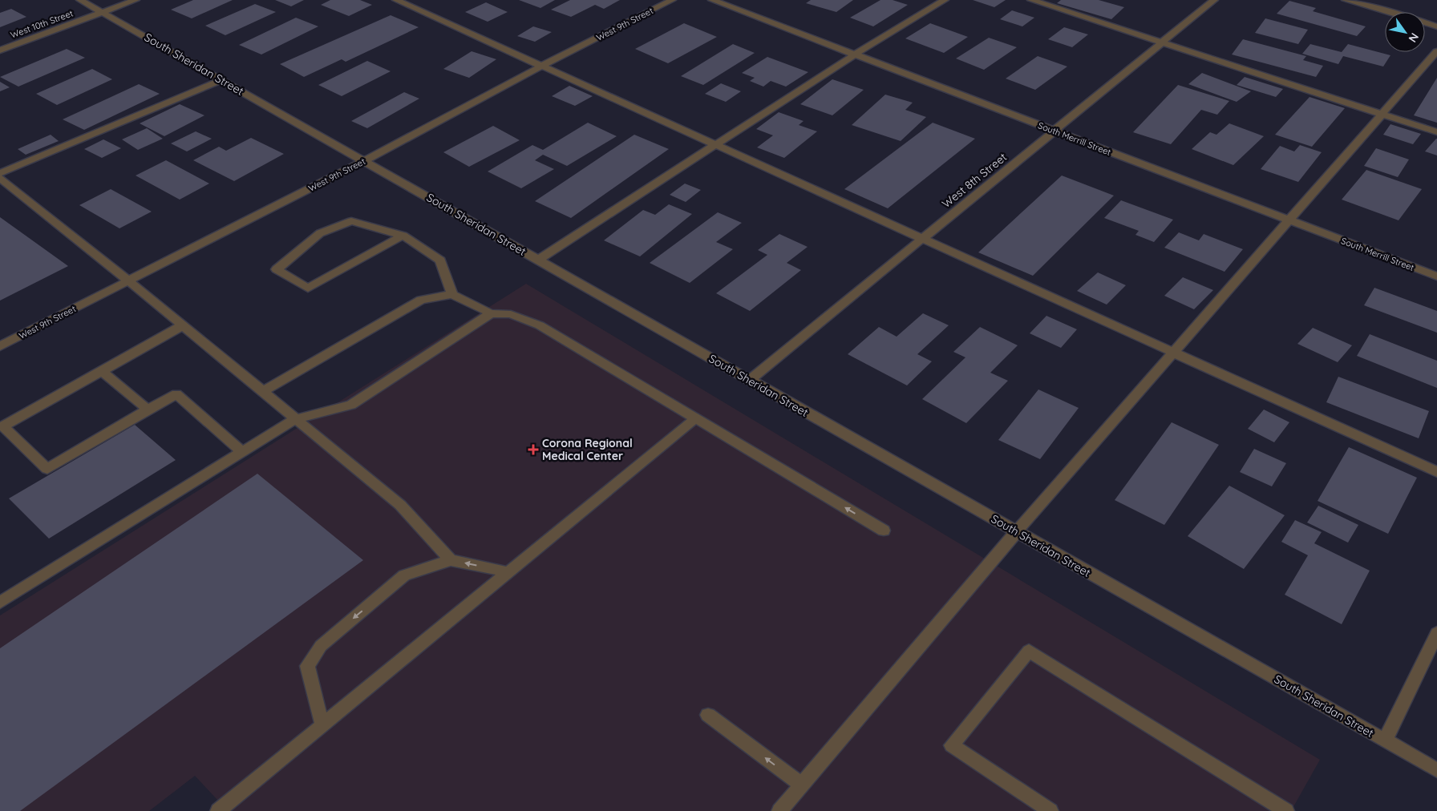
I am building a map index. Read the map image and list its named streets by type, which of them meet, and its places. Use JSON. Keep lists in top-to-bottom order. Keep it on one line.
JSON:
{"streets":{"street":["West 10th Street","West 9th Street","South Sheridan Street","South Merrill Street","West 8th Street"]},"crossings":[["West 10th Street","South Sheridan Street"],["West 9th Street","South Sheridan Street"],["South Sheridan Street","West 8th Street"],["South Merrill Street","West 8th Street"]],"places":{"health":["Corona Regional Medical Center"]},"north":"bottom right"}
